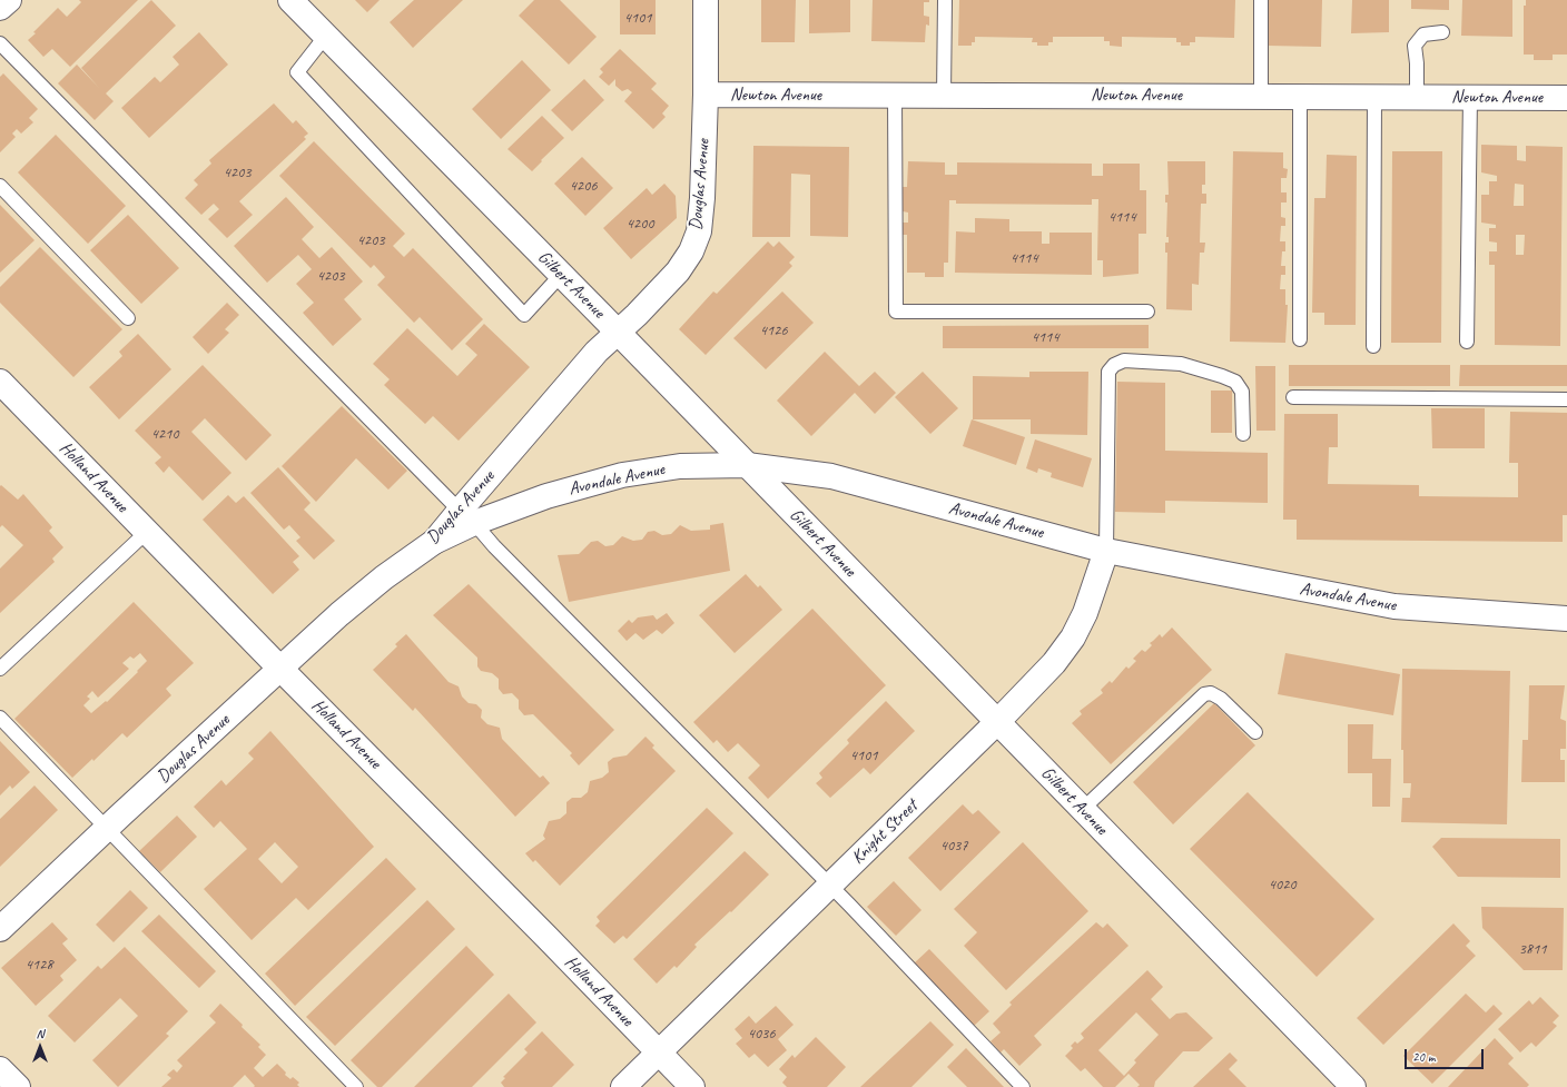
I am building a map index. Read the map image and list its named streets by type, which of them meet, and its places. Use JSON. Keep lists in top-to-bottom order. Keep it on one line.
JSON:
{"streets":{"street":["Newton Avenue","Douglas Avenue","Gilbert Avenue","Holland Avenue","Avondale Avenue","Knight Street"]},"crossings":[["Newton Avenue","Douglas Avenue"],["Douglas Avenue","Gilbert Avenue"],["Douglas Avenue","Holland Avenue"],["Douglas Avenue","Avondale Avenue"],["Gilbert Avenue","Avondale Avenue"],["Gilbert Avenue","Knight Street"],["Holland Avenue","Knight Street"],["Avondale Avenue","Knight Street"]],"house_numbers":["4101","4203","4206","4114","4200","4203","4114","4203","4126","4114","4210","4101","4037","4020","3811","4128","4036"],"scale_bar":"20 m","north":"top"}
